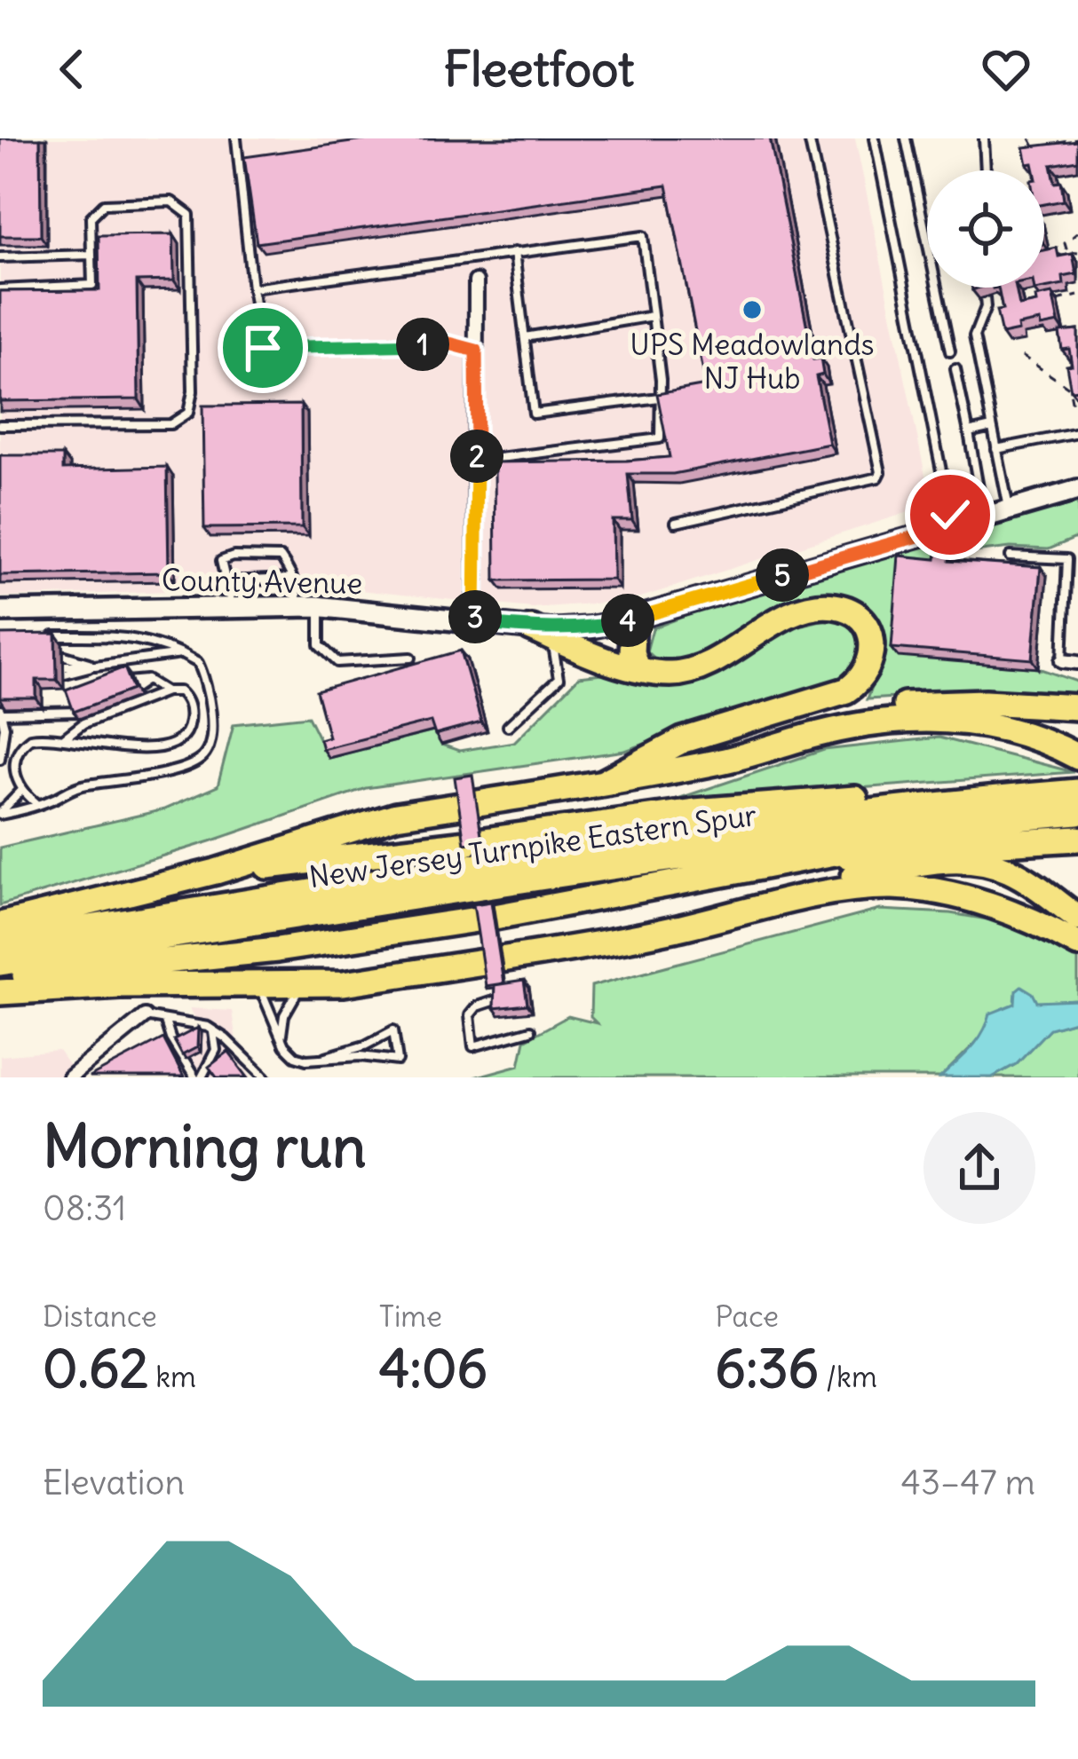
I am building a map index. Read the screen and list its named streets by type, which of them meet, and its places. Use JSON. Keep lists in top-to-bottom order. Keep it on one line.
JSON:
{"streets":{"highway":["New Jersey Turnpike Eastern Spur"],"main road":["County Avenue"]},"places":["UPS Meadowlands NJ Hub"],"page":{"header":"Fleetfoot","pins":["1","2","5","3","4"],"heading":["Morning run","08:31"],"stats":[["Distance","0.62 km"],["Time","4:06"],["Pace","6:36 /km"]],"chart":["Elevation","43–47 m"]}}
